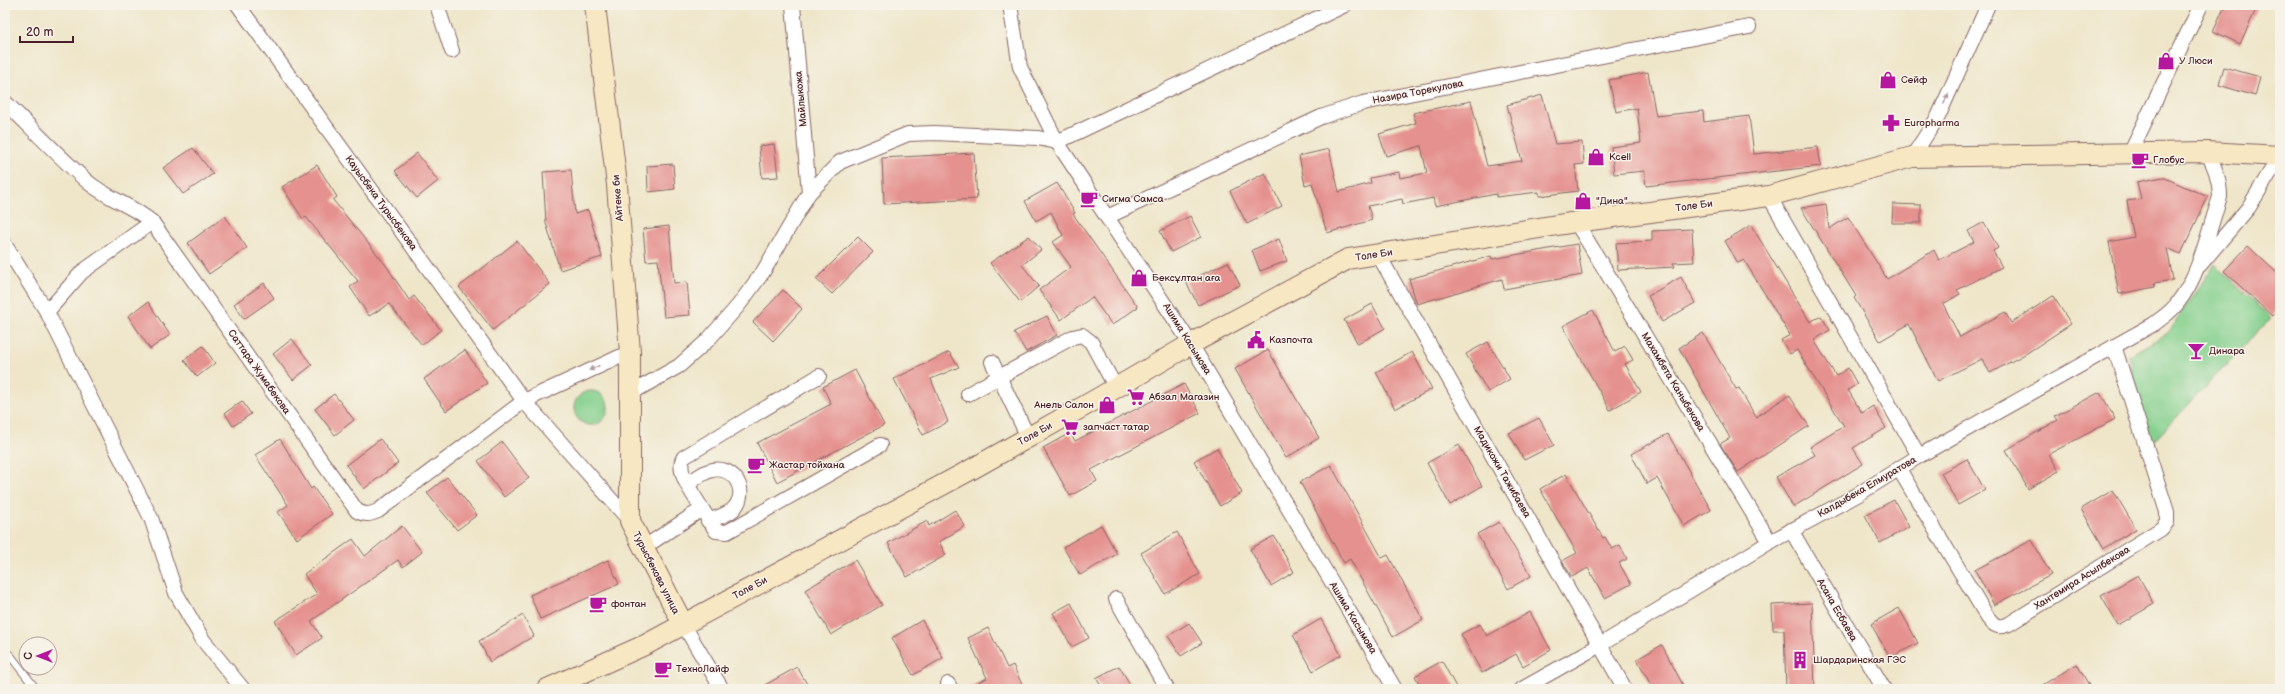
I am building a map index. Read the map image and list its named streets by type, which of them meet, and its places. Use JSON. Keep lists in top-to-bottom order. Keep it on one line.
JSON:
{"streets":{"street":["Назира Торекулова","Майлыкожа","Айтеке би","Кауысбека Турысбекова","Толе Би","Ашима Касымова","Саттара Жумабекова","Махамбета Каныбекова","Мадикожи Тажибаева","Калдыбека Елмуратова","Турысбекова улица","Хантемира Асылбекова","Асана Есбаева"]},"crossings":[["Назира Торекулова","Ашима Касымова"],["Айтеке би","Кауысбека Турысбекова"],["Айтеке би","Турысбекова улица"],["Кауысбека Турысбекова","Саттара Жумабекова"],["Кауысбека Турысбекова","Турысбекова улица"],["Толе Би","Ашима Касымова"],["Толе Би","Махамбета Каныбекова"],["Толе Би","Мадикожи Тажибаева"],["Толе Би","Калдыбека Елмуратова"],["Толе Би","Турысбекова улица"],["Махамбета Каныбекова","Калдыбека Елмуратова"],["Мадикожи Тажибаева","Калдыбека Елмуратова"],["Калдыбека Елмуратова","Хантемира Асылбекова"],["Калдыбека Елмуратова","Асана Есбаева"]],"places":{"shop":["У Люси","Сейф","Kcell","\"Дина\"","Бексұлтан аға","Анель Салон"],"pharmacy":["Europharma"],"cafe":["Глобус","Сигма Самса","Жастар тойхана","фонтан","ТехноЛайф"],"public building":["Казпочта"],"bar":["Динара"],"supermarket":["Абзал Магазин","запчаст татар"],"building":["Шардаринская ГЭС"]},"scale_bar":"20 m","north":"left"}
